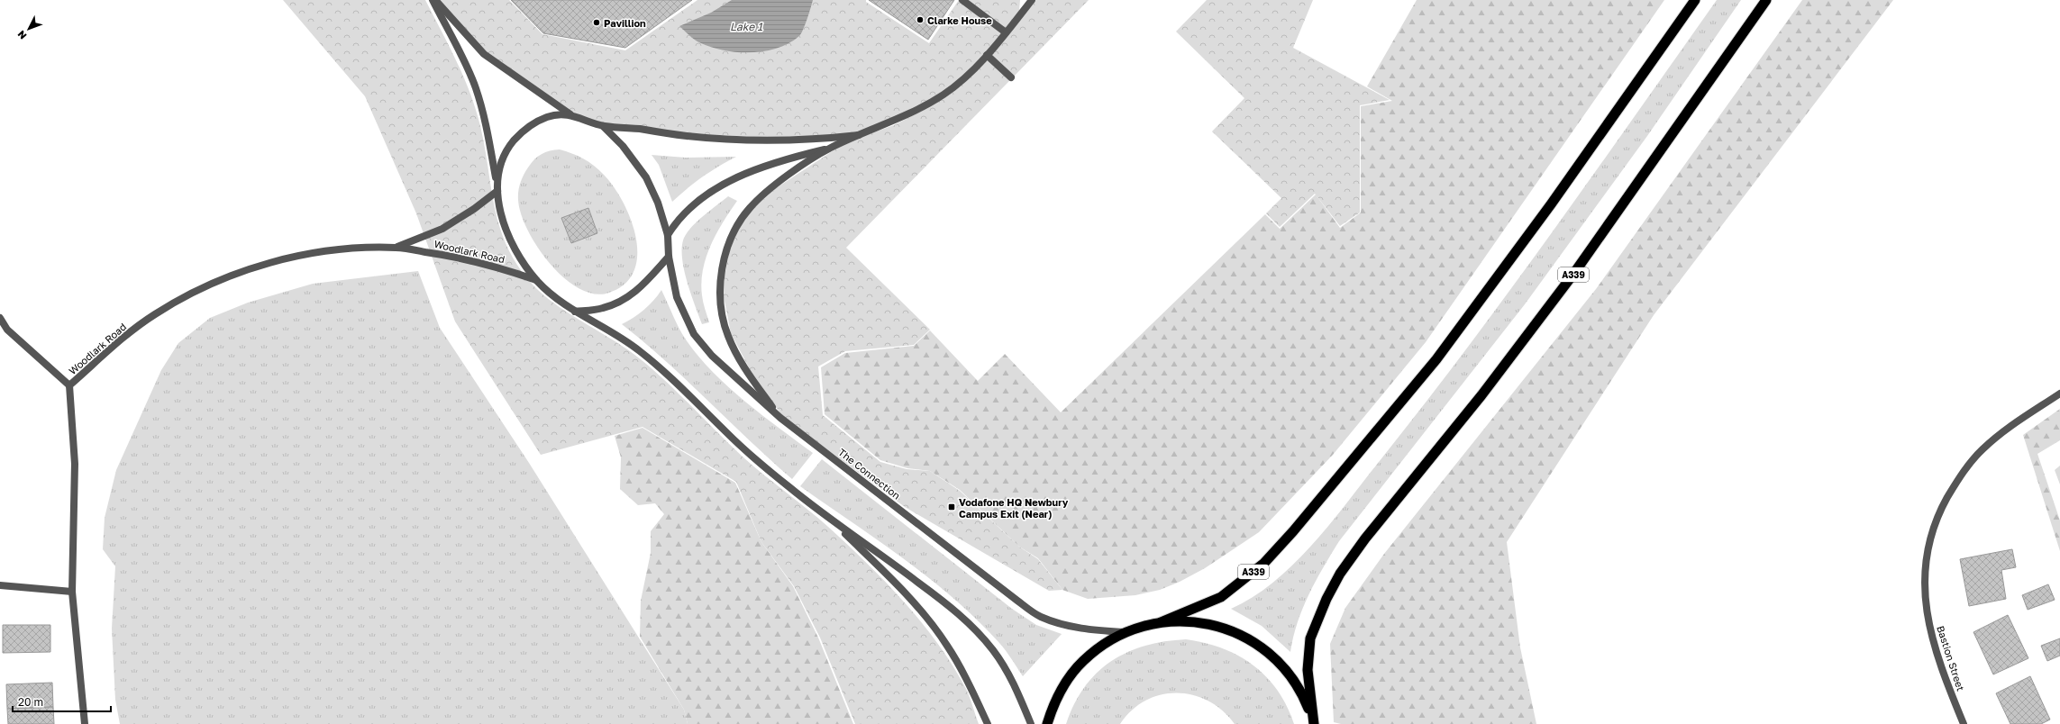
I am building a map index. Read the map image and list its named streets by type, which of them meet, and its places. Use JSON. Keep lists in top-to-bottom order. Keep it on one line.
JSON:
{"streets":{"highway":["A339"],"street":["Woodlark Road","The Connection","Bastion Street"]},"water":["Lake 1"],"places":{"other":["Clarke House","Pavillion"],"transit":["Vodafone HQ Newbury Campus Exit (Near)"]},"scale_bar":"20 m","north":"bottom left"}
